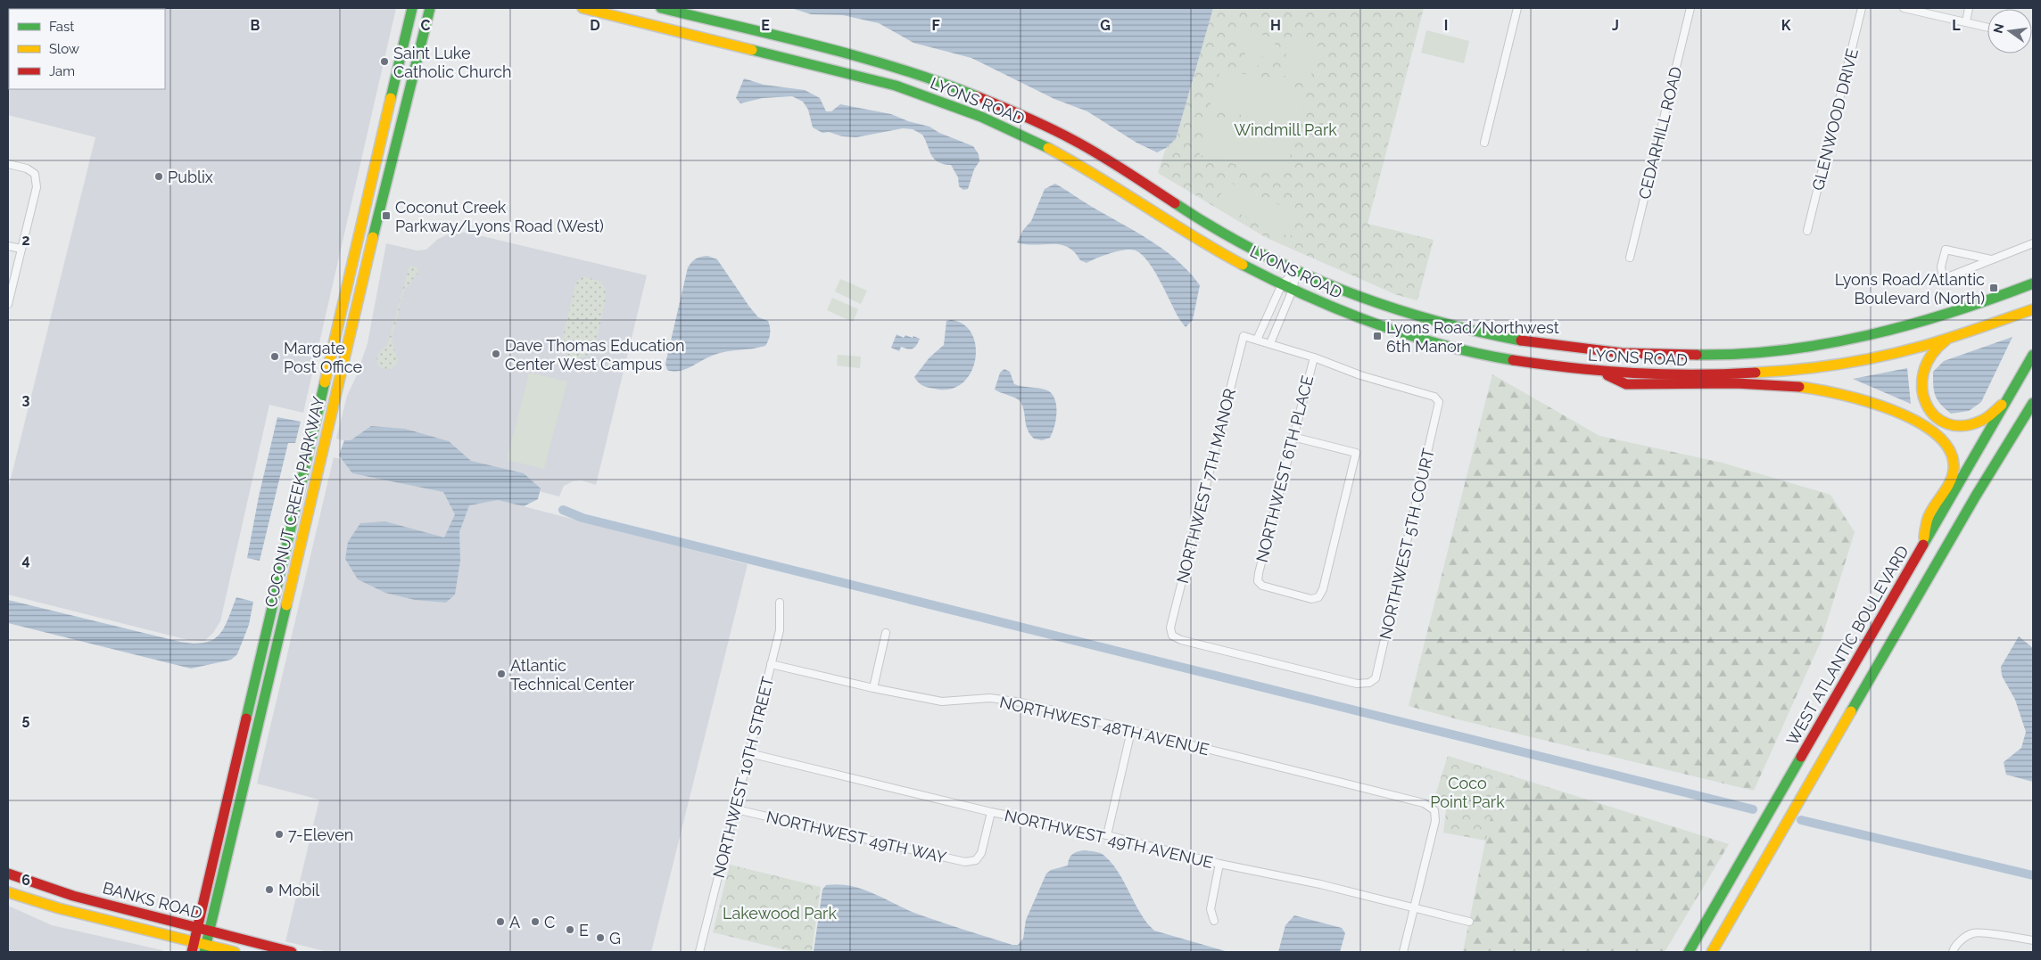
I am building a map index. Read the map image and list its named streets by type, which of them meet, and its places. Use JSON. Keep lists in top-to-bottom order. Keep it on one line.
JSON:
{"streets":{"main road":["LYONS ROAD","COCONUT CREEK PARKWAY","WEST ATLANTIC BOULEVARD","BANKS ROAD"],"street":["GLENWOOD DRIVE","CEDARHILL ROAD","NORTHWEST 6TH PLACE","NORTHWEST 7TH MANOR","NORTHWEST 5TH COURT","NORTHWEST 48TH AVENUE","NORTHWEST 10TH STREET","NORTHWEST 49TH WAY","NORTHWEST 49TH AVENUE"]},"crossings":[["NORTHWEST 6TH PLACE","NORTHWEST 5TH COURT"],["NORTHWEST 7TH MANOR","NORTHWEST 5TH COURT"],["COCONUT CREEK PARKWAY","BANKS ROAD"],["NORTHWEST 48TH AVENUE","NORTHWEST 10TH STREET"],["NORTHWEST 48TH AVENUE","NORTHWEST 49TH AVENUE"],["NORTHWEST 10TH STREET","NORTHWEST 49TH WAY"],["NORTHWEST 10TH STREET","NORTHWEST 49TH AVENUE"],["NORTHWEST 49TH WAY","NORTHWEST 49TH AVENUE"]],"parks":["Windmill Park","Coco Point Park","Lakewood Park"],"places":{"other":["Saint Luke Catholic Church","Publix","Dave Thomas Education Center West Campus","Margate Post Office","Atlantic Technical Center","7-Eleven","Mobil","A","C","E","G"],"transit":["Coconut Creek Parkway/Lyons Road (West)","Lyons Road/Atlantic Boulevard (North)","Lyons Road/Northwest 6th Manor"]},"legend":["Fast","Slow","Jam"],"north":"left","grid":{"columns":["B","C","D","E","F","G","H","I","J","K","L"],"rows":["2","3","4","5","6"]}}
